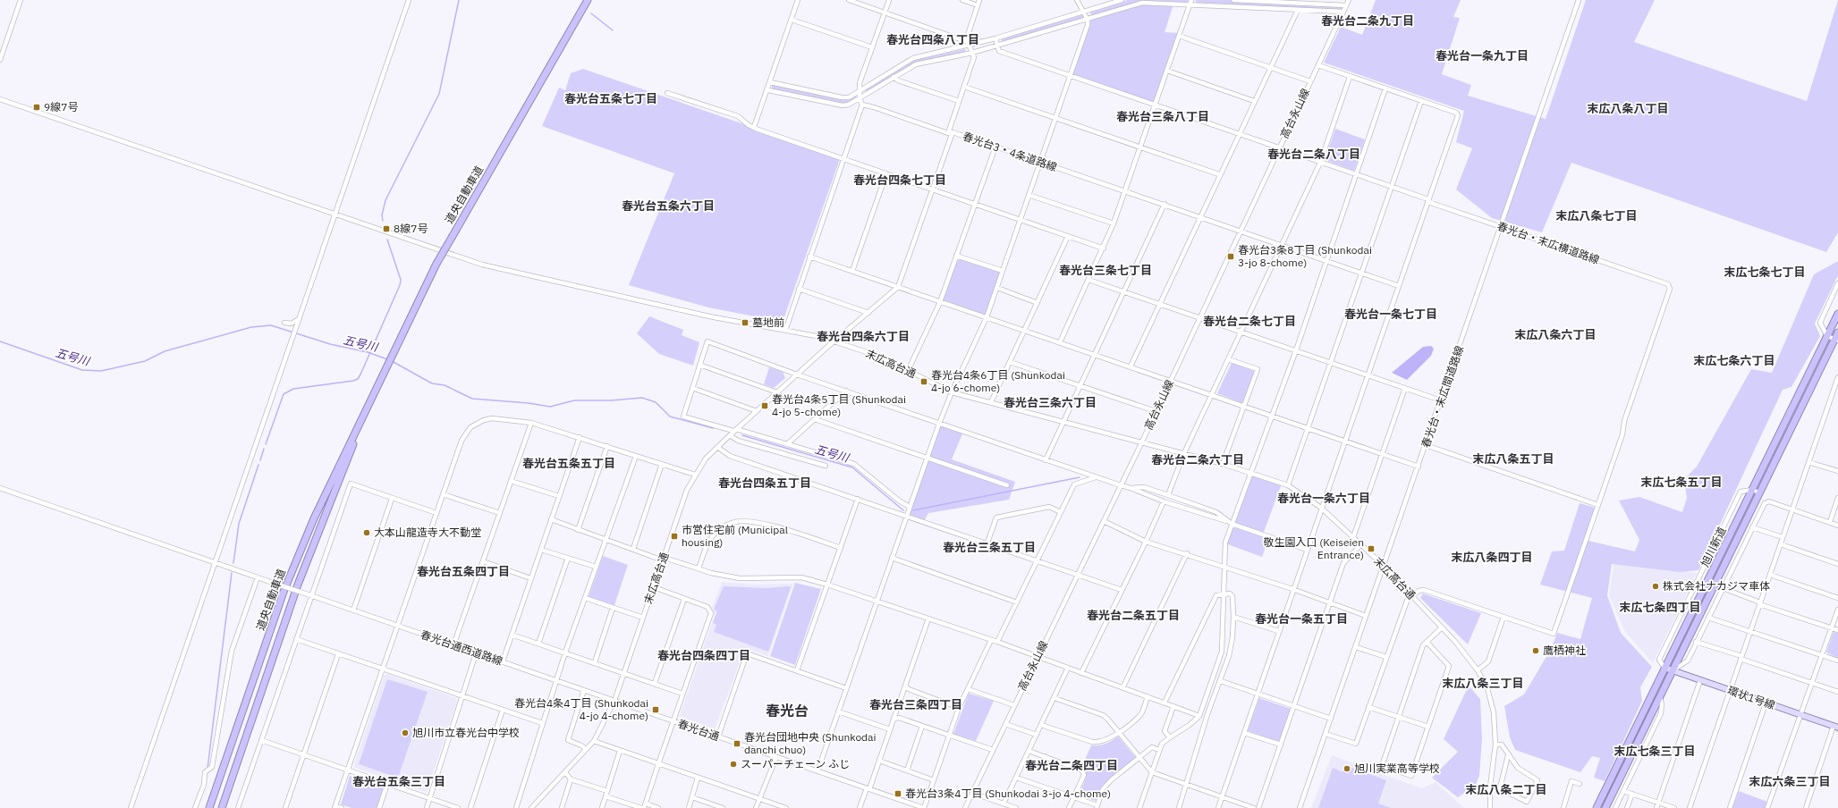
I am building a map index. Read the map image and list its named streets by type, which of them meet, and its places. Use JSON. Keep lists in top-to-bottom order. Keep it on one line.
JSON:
{"streets":{"highway":["道央自動車道","旭川新道"],"main road":["環状1号線"],"street":["高台永山線","春光台3・4条道路線","春光台・末広横道路線","末広高台通","春光台・末広間道路線","春光台通西道路線","春光台通"]},"crossings":[["高台永山線","春光台3・4条道路線"],["高台永山線","春光台・末広横道路線"],["高台永山線","末広高台通"],["春光台・末広横道路線","春光台・末広間道路線"],["末広高台通","春光台・末広間道路線"],["末広高台通","春光台通西道路線"],["末広高台通","春光台通"],["旭川新道","環状1号線"],["春光台通西道路線","春光台通"]],"districts":["春光台二条九丁目","春光台四条八丁目","春光台一条九丁目","春光台五条七丁目","末広八条八丁目","春光台三条八丁目","春光台二条八丁目","春光台四条七丁目","春光台五条六丁目","末広八条七丁目","春光台三条七丁目","末広七条七丁目","春光台一条七丁目","春光台二条七丁目","末広八条六丁目","春光台四条六丁目","末広七条六丁目","春光台三条六丁目","末広八条五丁目","春光台二条六丁目","春光台五条五丁目","末広七条五丁目","春光台四条五丁目","春光台一条六丁目","春光台三条五丁目","末広八条四丁目","春光台五条四丁目","末広七条四丁目","春光台二条五丁目","春光台一条五丁目","春光台四条四丁目","末広八条三丁目","春光台三条四丁目","春光台","末広七条三丁目","春光台二条四丁目","春光台五条三丁目","末広六条三丁目","末広八条二丁目"],"water":["五号川"],"places":{"transit":["9線7号","8線7号","春光台3条8丁目 (Shunkodai 3-jo 8-chome)","墓地前","春光台4条6丁目 (Shunkodai 4-jo 6-chome)","春光台4条5丁目 (Shunkodai 4-jo 5-chome)","市営住宅前 (Municipal housing)","敬生園入口 (Keiseien Entrance)","春光台4条4丁目 (Shunkodai 4-jo 4-chome)","春光台団地中央 (Shunkodai danchi chuo)","春光台3条4丁目 (Shunkodai 3-jo 4-chome)"],"other":["大本山龍造寺大不動堂","株式会社ナカジマ車体","鷹栖神社","旭川市立春光台中学校","スーパーチェーン ふじ","旭川実業高等学校"]}}
